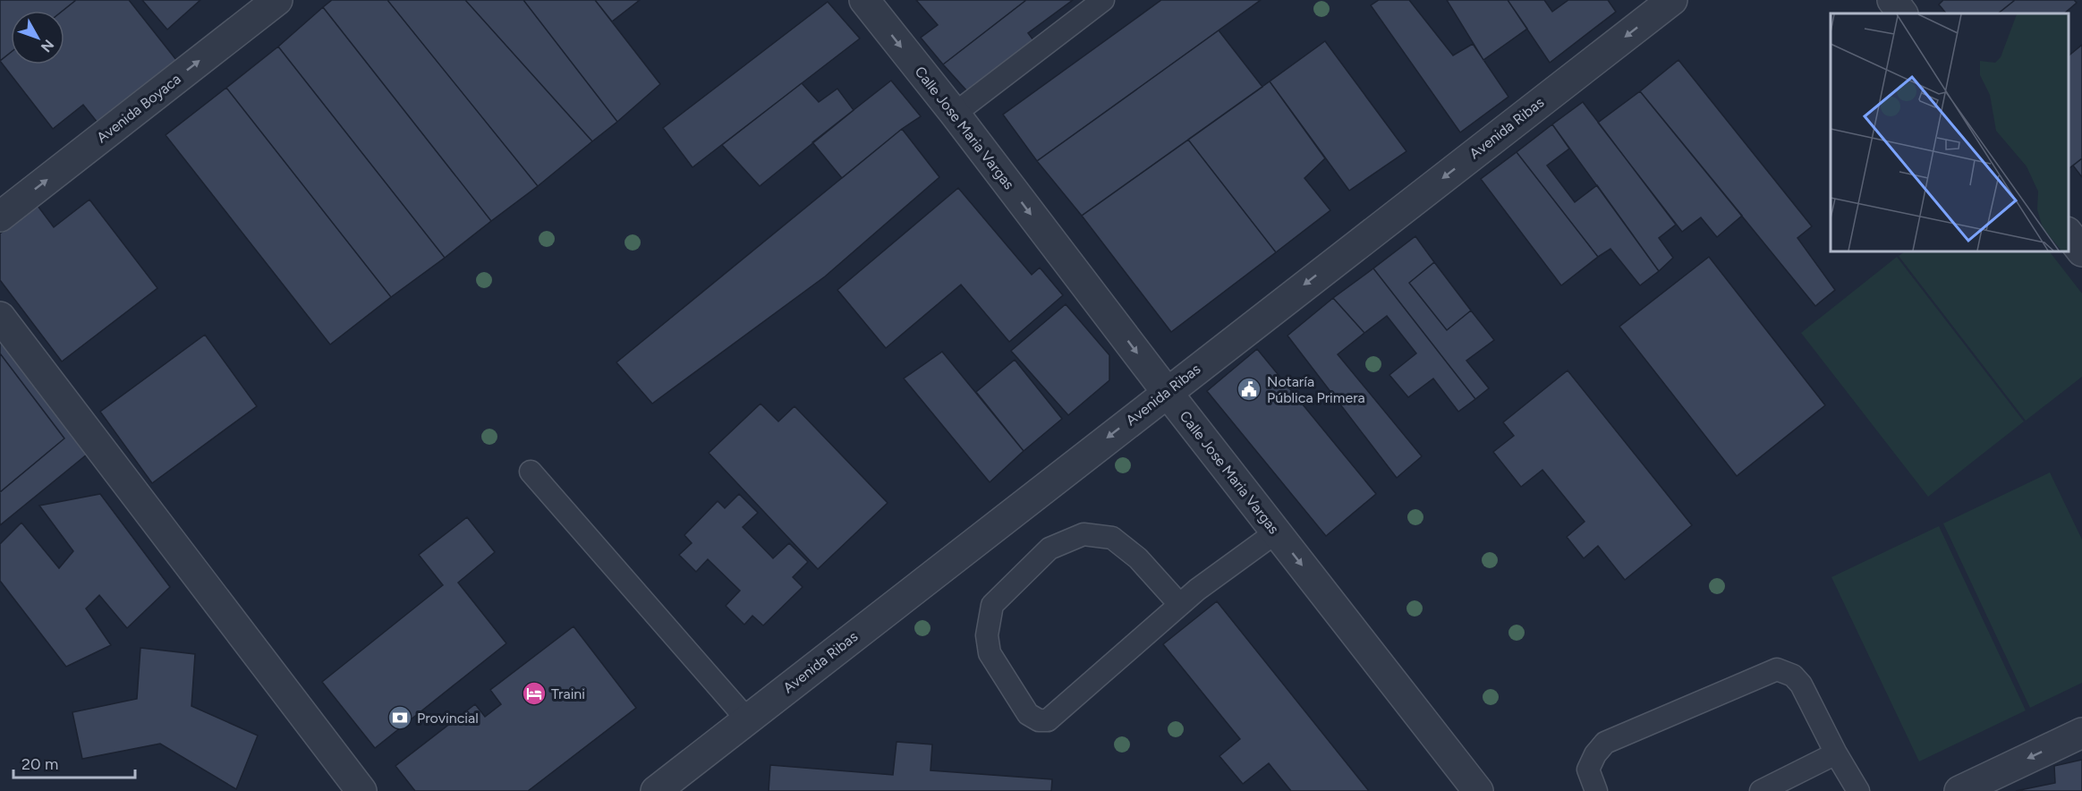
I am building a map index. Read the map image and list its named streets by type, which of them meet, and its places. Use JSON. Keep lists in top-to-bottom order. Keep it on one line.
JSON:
{"streets":{"street":["Avenida Boyaca","Calle Jose Maria Vargas","Avenida Ribas"]},"crossings":[["Calle Jose Maria Vargas","Avenida Ribas"]],"one_way":["Avenida Boyaca","Calle Jose Maria Vargas","Avenida Ribas"],"places":{"public building":["Notaría Pública Primera"],"hotel":["Traini"],"bank":["Provincial"]},"scale_bar":"20 m","north":"bottom right"}
